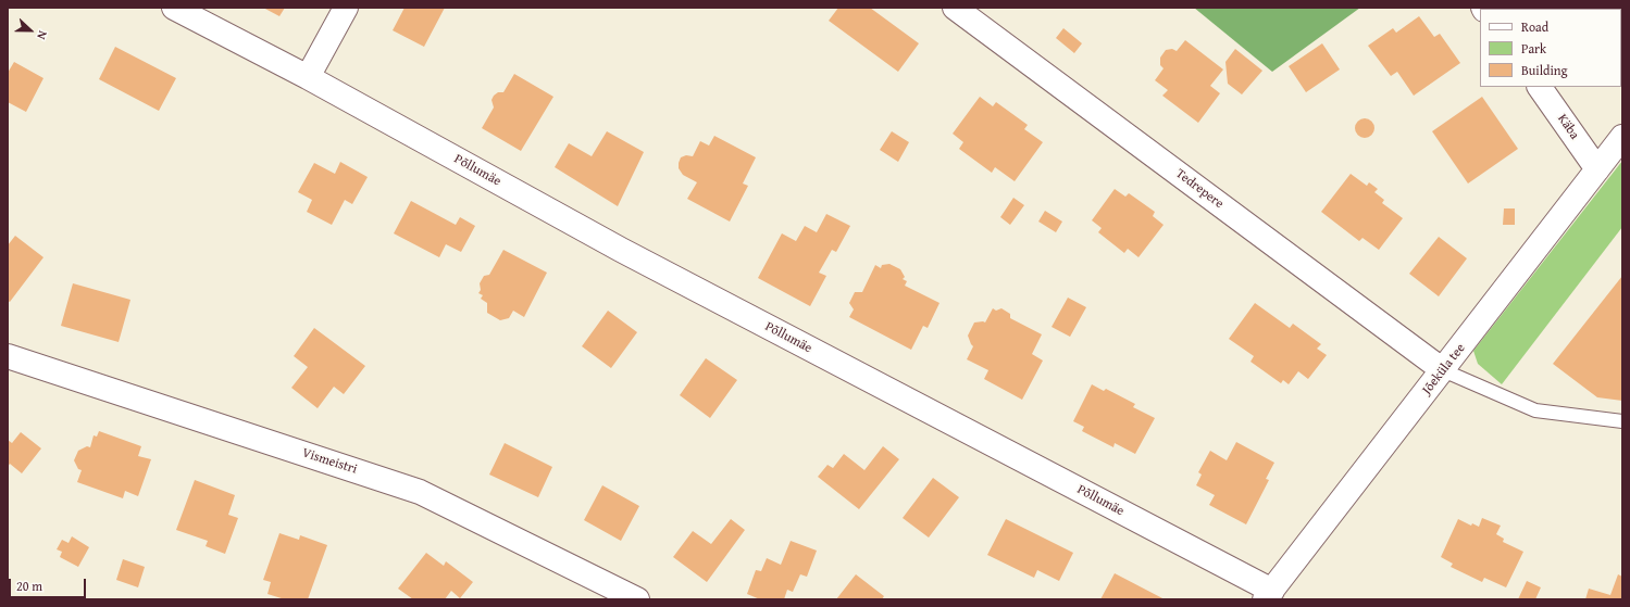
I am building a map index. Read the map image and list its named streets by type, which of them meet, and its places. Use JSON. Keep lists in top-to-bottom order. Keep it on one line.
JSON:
{"streets":{"street":["Käba","Põllumäe","Tedrepere","Jõeküla tee","Vismeistri"]},"crossings":[["Käba","Jõeküla tee"],["Põllumäe","Jõeküla tee"],["Tedrepere","Jõeküla tee"]],"legend":["Road","Park","Building"],"scale_bar":"20 m","north":"right"}
